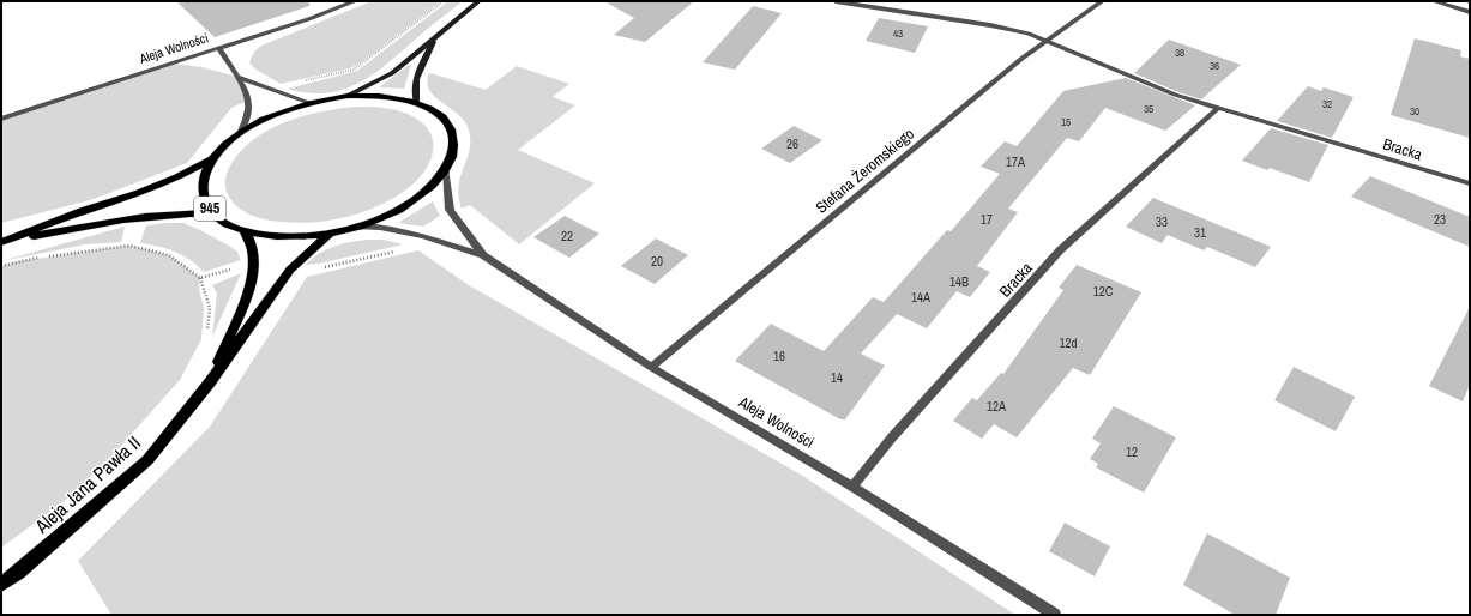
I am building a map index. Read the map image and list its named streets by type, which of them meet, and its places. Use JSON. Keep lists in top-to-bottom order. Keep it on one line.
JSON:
{"streets":{"main road":["945","Aleja Jana Pawła II"],"street":["Aleja Wolności","Bracka","Stefana Żeromskiego"]},"crossings":[["Aleja Wolności","Bracka"],["Aleja Wolności","Stefana Żeromskiego"],["Aleja Wolności","945"],["Bracka","Stefana Żeromskiego"],["945","Aleja Jana Pawła II"]],"house_numbers":["43","38","36","32","35","30","15","26","17A","17","23","33","31","22","20","14B","12C","14A","12d","16","14","12A","12"]}
